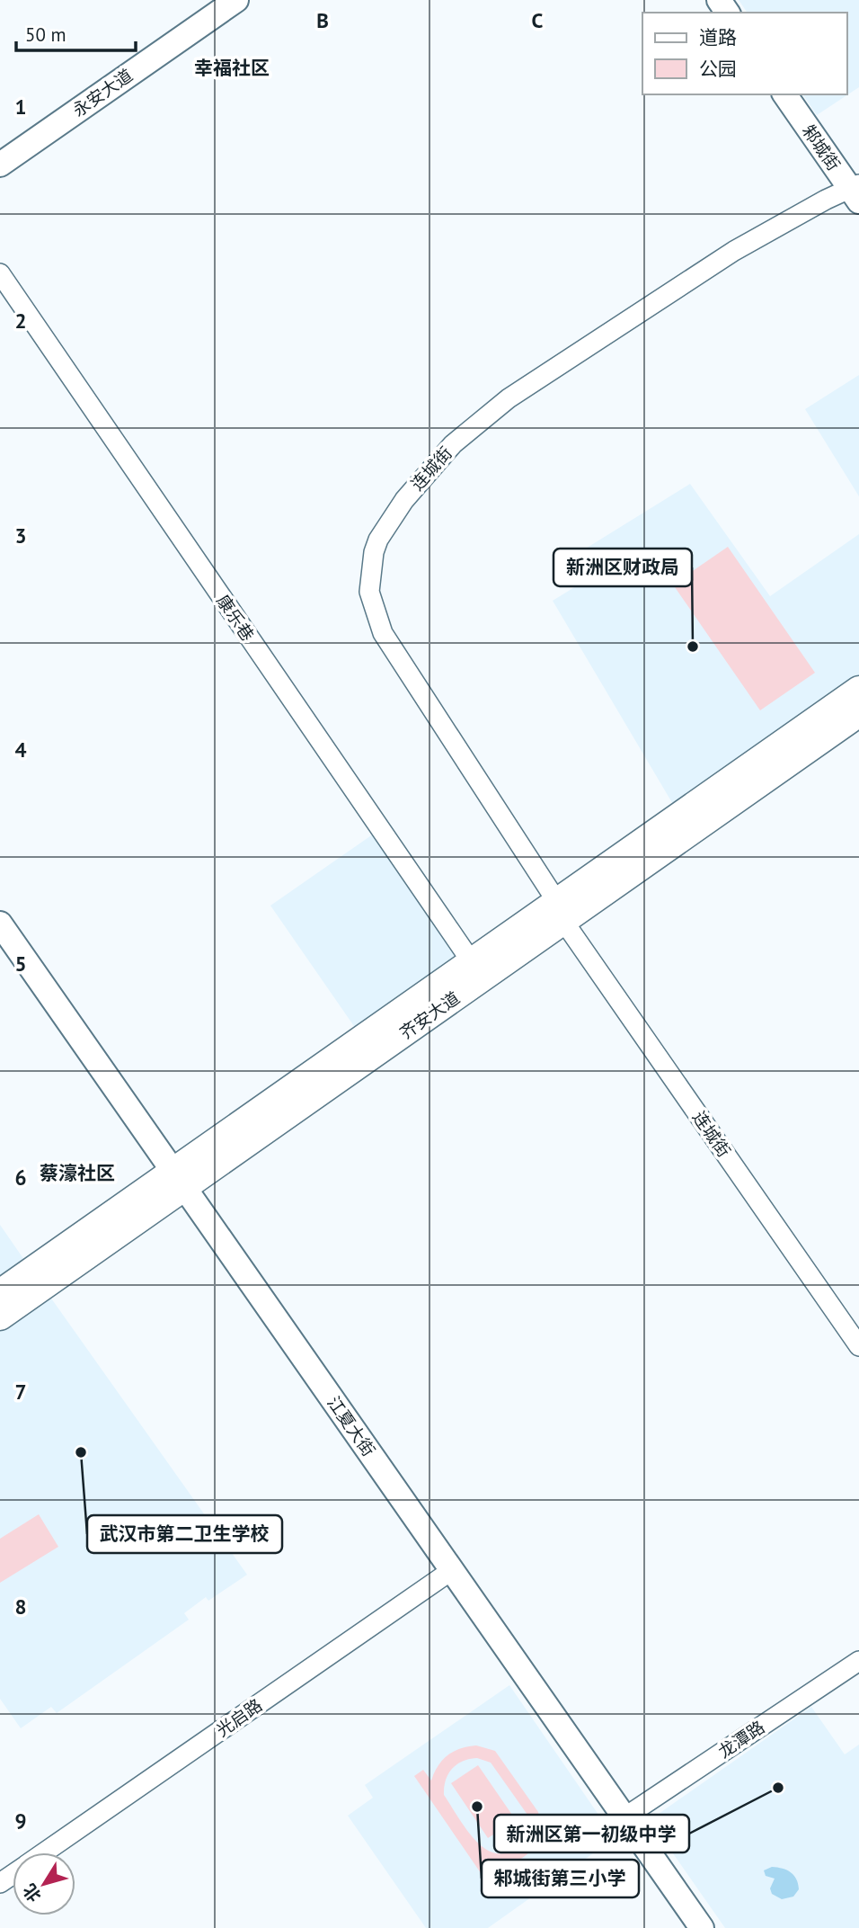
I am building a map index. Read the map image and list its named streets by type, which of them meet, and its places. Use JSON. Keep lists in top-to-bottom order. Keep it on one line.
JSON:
{"streets":{"main road":["齐安大道"],"street":["永安大道","邾城街","连城街","康乐巷","江夏大街","光启路","龙潭路"]},"crossings":[["邾城街","连城街"],["连城街","齐安大道"],["康乐巷","齐安大道"],["齐安大道","江夏大街"],["江夏大街","光启路"],["江夏大街","龙潭路"]],"districts":["幸福社区","蔡濠社区"],"places":["新洲区财政局","武汉市第二卫生学校","新洲区第一初级中学","邾城街第三小学"],"legend":["道路","公园"],"scale_bar":"50 m","north":"bottom left","grid":{"columns":["B","C"],"rows":["1","2","3","4","5","6","7","8","9"]}}
